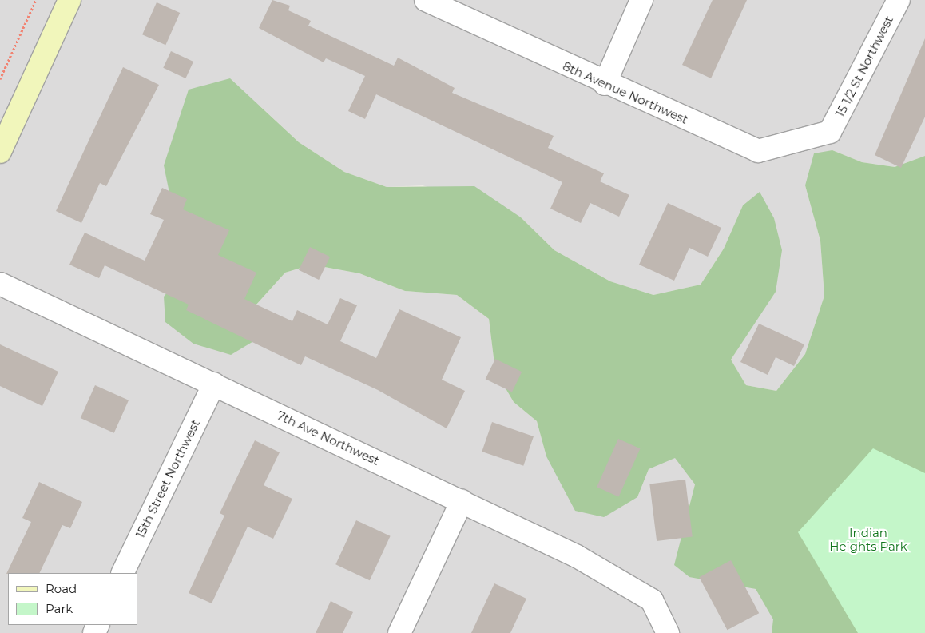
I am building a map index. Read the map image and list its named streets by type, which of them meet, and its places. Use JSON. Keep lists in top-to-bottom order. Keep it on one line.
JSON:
{"streets":{"street":["15 1/2 St Northwest","8th Avenue Northwest","7th Ave Northwest","15th Street Northwest"]},"crossings":[["15 1/2 St Northwest","8th Avenue Northwest"],["7th Ave Northwest","15th Street Northwest"]],"parks":["Indian Heights Park"],"legend":["Road","Park"]}
